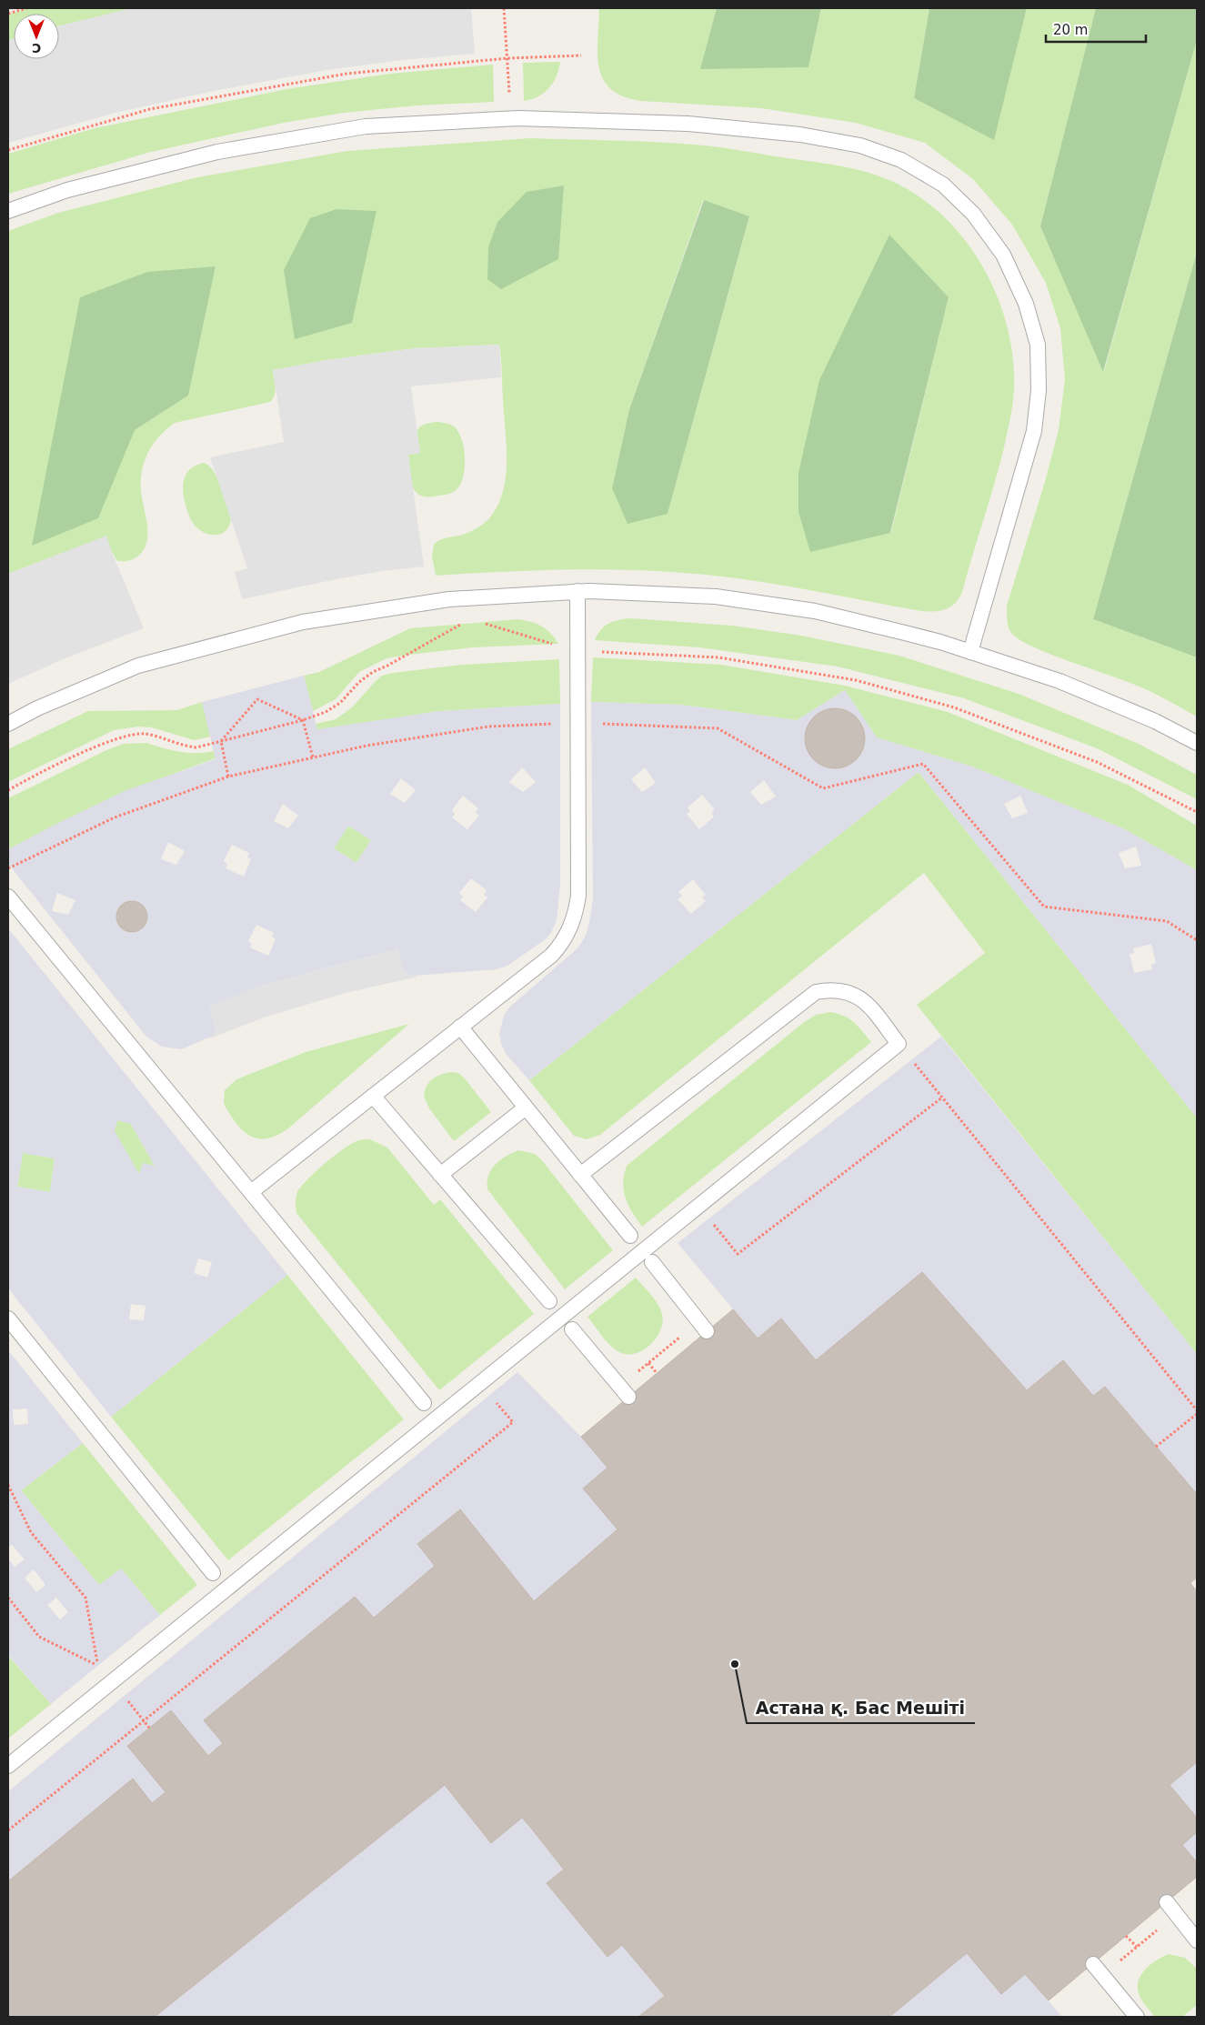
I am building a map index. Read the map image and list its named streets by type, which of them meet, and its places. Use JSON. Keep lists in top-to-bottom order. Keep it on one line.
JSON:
{"places":["Астана қ. Бас Мешіті"],"scale_bar":"20 m","north":"bottom"}
